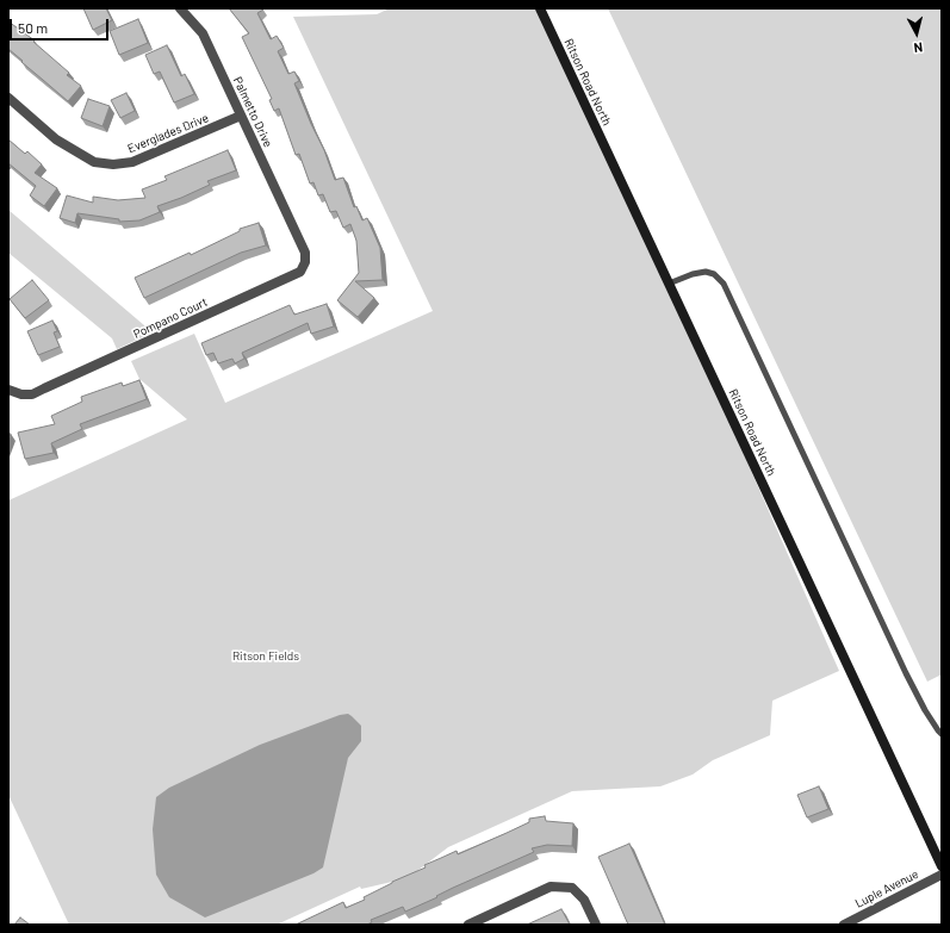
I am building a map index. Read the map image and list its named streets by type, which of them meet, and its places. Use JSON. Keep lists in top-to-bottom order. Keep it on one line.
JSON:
{"streets":{"main road":["Ritson Road North"],"street":["Palmetto Drive","Everglades Drive","Pompano Court","Luple Avenue"]},"crossings":[["Palmetto Drive","Everglades Drive"],["Palmetto Drive","Pompano Court"]],"parks":["Ritson Fields"],"scale_bar":"50 m","north":"bottom"}
